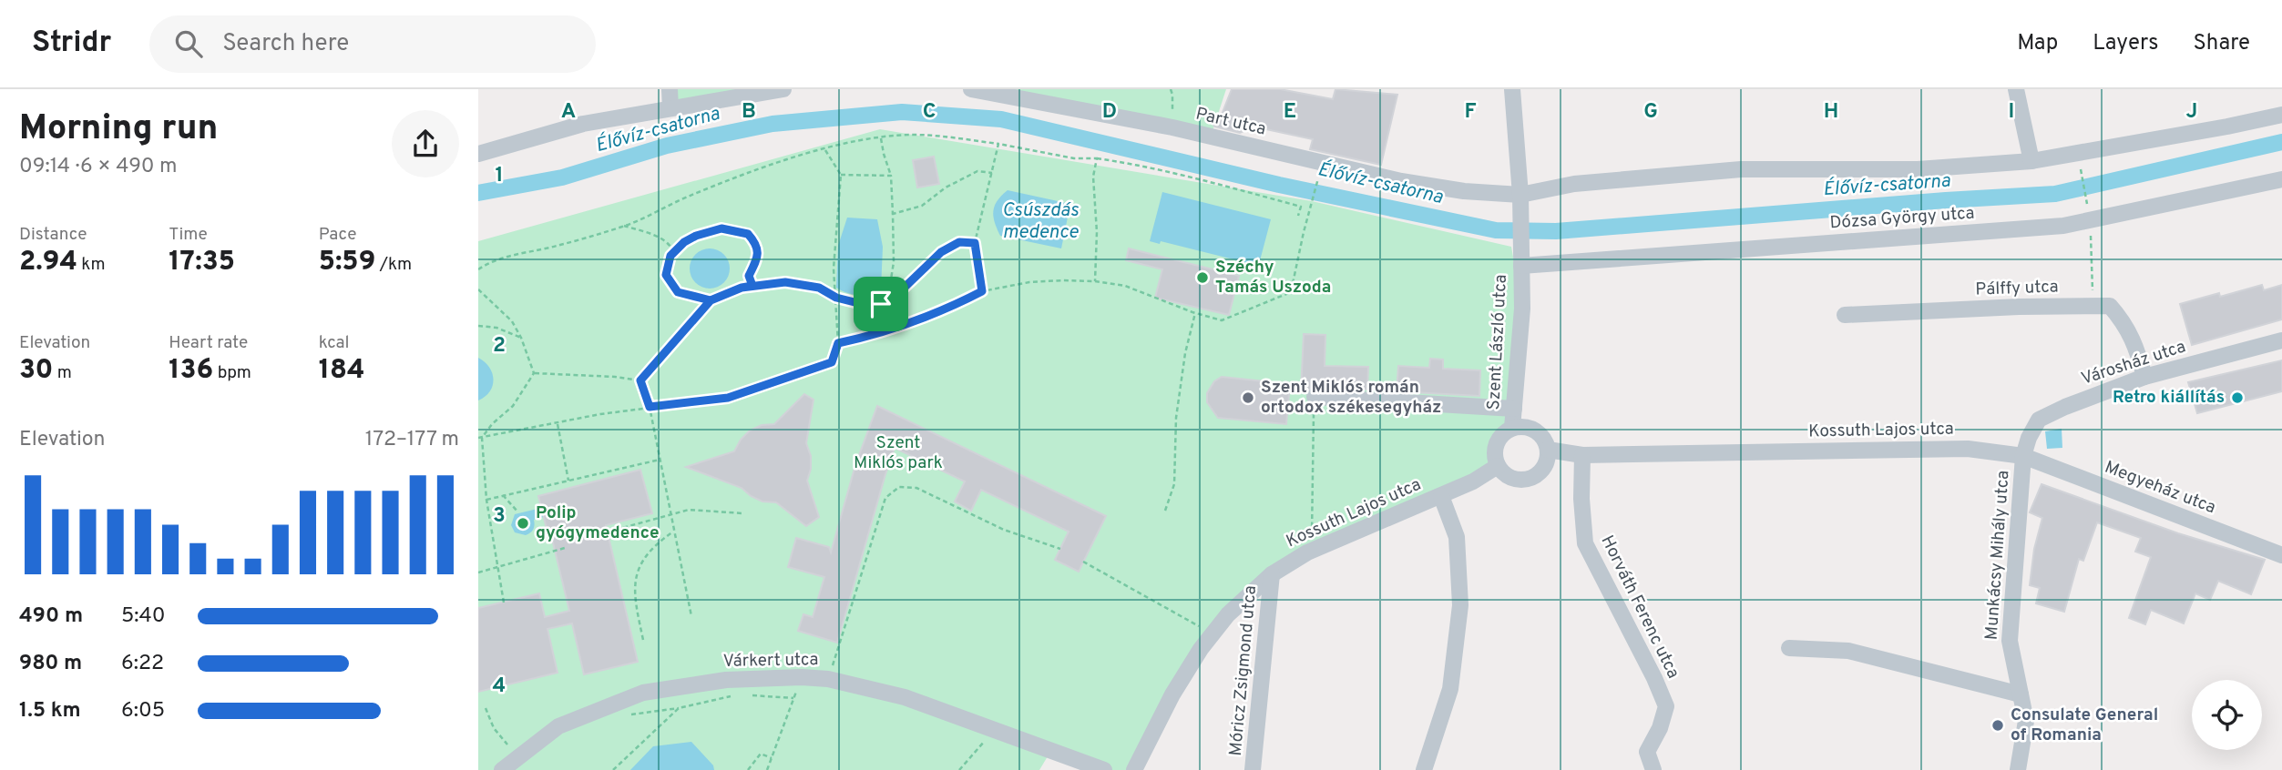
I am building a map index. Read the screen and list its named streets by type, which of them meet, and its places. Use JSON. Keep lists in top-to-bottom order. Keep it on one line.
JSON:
{"streets":{"street":["Part utca","Dózsa György utca","Pálffy utca","Szent László utca","Városház utca","Kossuth Lajos utca","Megyeház utca","Munkácsy Mihály utca","Horváth Ferenc utca","Várkert utca","Móricz Zsigmond utca"]},"crossings":[["Part utca","Szent László utca"],["Dózsa György utca","Szent László utca"],["Pálffy utca","Városház utca"],["Szent László utca","Kossuth Lajos utca"],["Városház utca","Kossuth Lajos utca"],["Városház utca","Megyeház utca"],["Városház utca","Munkácsy Mihály utca"],["Kossuth Lajos utca","Megyeház utca"],["Kossuth Lajos utca","Munkácsy Mihály utca"],["Kossuth Lajos utca","Horváth Ferenc utca"],["Kossuth Lajos utca","Móricz Zsigmond utca"],["Megyeház utca","Munkácsy Mihály utca"]],"water":["Élővíz-csatorna","Csúszdás medence"],"parks":["Szent Miklós park"],"places":["Széchy Tamás Uszoda","Szent Miklós román ortodox székesegyház","Retro kiállítás","Polip gyógymedence","Consulate General of Romania"],"page":{"header":"Stridr","search":"Search here","nav":["Map","Layers","Share"],"heading":["Morning run","09:14 · 6 × 490 m"],"stats":[["Distance","2.94 km"],["Time","17:35"],["Pace","5:59 /km"],["Elevation","30 m"],["Heart rate","136 bpm"],["kcal","184"]],"chart":["Elevation","172–177 m"],"list":[{"name":"490 m","note":"5:40"},{"name":"980 m","note":"6:22"},{"name":"1.5 km","note":"6:05"}]},"grid":{"columns":["A","B","C","D","E","F","G","H","I","J"],"rows":["1","2","3","4"]}}
